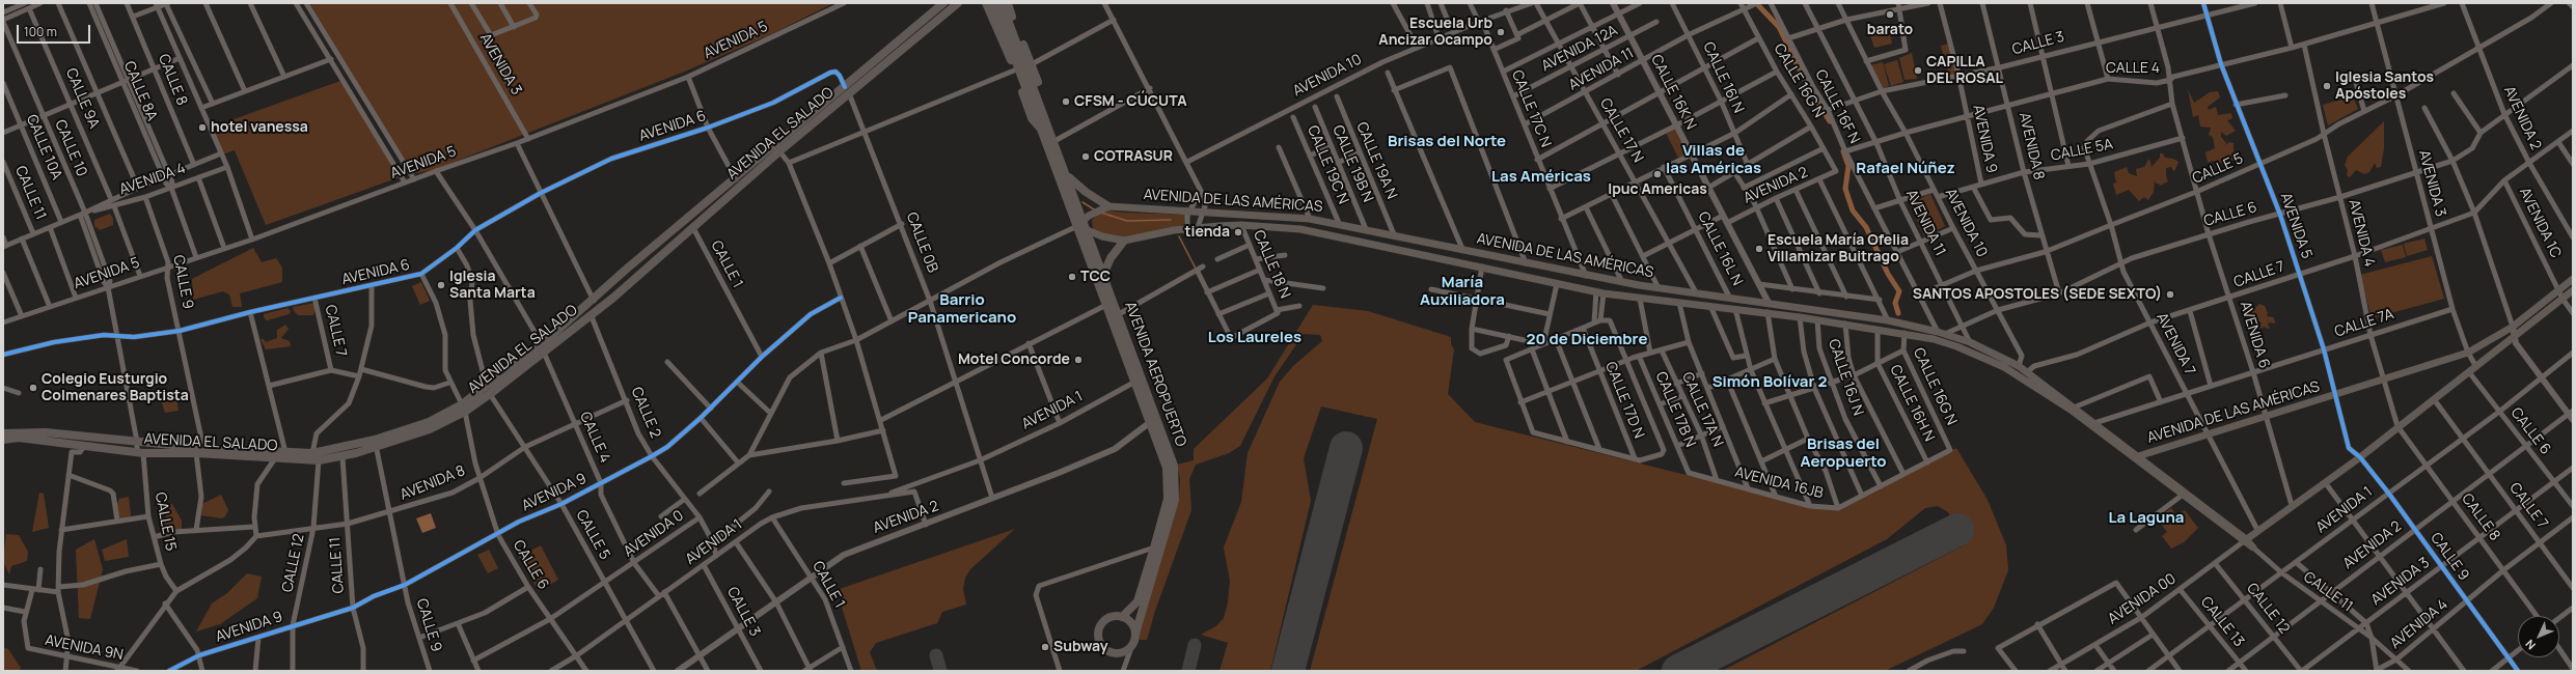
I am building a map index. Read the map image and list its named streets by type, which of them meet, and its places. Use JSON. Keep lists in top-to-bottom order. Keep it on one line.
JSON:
{"streets":{"main road":["AVENIDA EL SALADO","AVENIDA DE LAS AMÉRICAS","AVENIDA AEROPUERTO"],"street":["AVENIDA 5","CALLE 3","AVENIDA 12A","AVENIDA 3","CALLE 4","AVENIDA 11","AVENIDA 10","CALLE 16I N","CALLE 8","CALLE 16G N","CALLE 8A","CALLE 16K N","CALLE 9A","CALLE 16F N","CALLE 17C N","AVENIDA 2","AVENIDA 6","CALLE 17 N","AVENIDA 9","AVENIDA 8","CALLE 10A","CALLE 10","CALLE 5A","CALLE 19A N","CALLE 19B N","CALLE 19C N","CALLE 5","AVENIDA 4","CALLE 11","CALLE 6","AVENIDA 1C","CALLE 0B","CALLE 16L N","CALLE 1","CALLE 18 N","CALLE 7","CALLE 9","CALLE 7A","AVENIDA 7","CALLE 16J N","CALLE 17D N","CALLE 16H N","CALLE 17B N","CALLE 17A N","AVENIDA 1","CALLE 2","AVENIDA 16JB","CALLE 15","AVENIDA 0","CALLE 12","AVENIDA 00","CALLE 13","AVENIDA 9N"]},"crossings":[["AVENIDA 5","CALLE 3"],["AVENIDA 5","AVENIDA 3"],["AVENIDA 5","CALLE 4"],["AVENIDA 5","CALLE 8A"],["AVENIDA 5","CALLE 10"],["AVENIDA 5","CALLE 5"],["AVENIDA 5","AVENIDA DE LAS AMÉRICAS"],["AVENIDA 5","CALLE 6"],["AVENIDA 5","CALLE 7"],["AVENIDA 5","CALLE 9"],["AVENIDA 5","CALLE 7A"],["CALLE 3","AVENIDA 11"],["CALLE 3","AVENIDA 10"],["CALLE 3","CALLE 16F N"],["CALLE 3","AVENIDA 2"],["CALLE 3","AVENIDA 6"],["CALLE 3","AVENIDA 9"],["CALLE 3","AVENIDA 8"],["CALLE 3","AVENIDA 1"],["AVENIDA 12A","CALLE 16K N"],["AVENIDA 12A","CALLE 17C N"],["AVENIDA 12A","CALLE 17 N"],["AVENIDA 3","CALLE 4"],["AVENIDA 3","CALLE 8"],["AVENIDA 3","CALLE 5"],["AVENIDA 3","CALLE 11"],["AVENIDA 3","AVENIDA DE LAS AMÉRICAS"],["AVENIDA 3","CALLE 6"],["AVENIDA 3","CALLE 7"],["AVENIDA 3","CALLE 9"],["AVENIDA 3","CALLE 7A"],["AVENIDA 3","CALLE 12"],["CALLE 4","AVENIDA 11"],["CALLE 4","AVENIDA 10"],["CALLE 4","CALLE 16F N"],["CALLE 4","AVENIDA 6"],["CALLE 4","AVENIDA EL SALADO"],["CALLE 4","AVENIDA 9"],["CALLE 4","AVENIDA 8"],["CALLE 4","AVENIDA 4"],["CALLE 4","AVENIDA 1"],["CALLE 4","AVENIDA 0"],["AVENIDA 11","CALLE 16I N"],["AVENIDA 11","CALLE 16G N"],["AVENIDA 11","CALLE 16K N"],["AVENIDA 11","CALLE 17C N"],["AVENIDA 11","CALLE 17 N"],["AVENIDA 11","CALLE 5"],["AVENIDA 11","AVENIDA DE LAS AMÉRICAS"],["AVENIDA 11","CALLE 6"],["AVENIDA 10","CALLE 17C N"],["AVENIDA 10","CALLE 5A"],["AVENIDA 10","CALLE 5"],["AVENIDA 10","AVENIDA DE LAS AMÉRICAS"],["AVENIDA 10","CALLE 6"],["CALLE 8","AVENIDA 2"],["CALLE 8","AVENIDA 4"],["CALLE 8","AVENIDA 1"],["CALLE 16G N","AVENIDA 2"],["CALLE 16G N","AVENIDA DE LAS AMÉRICAS"],["CALLE 16G N","AVENIDA 16JB"],["CALLE 8A","AVENIDA 4"],["CALLE 16K N","AVENIDA 2"],["CALLE 16K N","AVENIDA DE LAS AMÉRICAS"],["CALLE 9A","AVENIDA 4"],["CALLE 16F N","CALLE 5"],["CALLE 16F N","AVENIDA DE LAS AMÉRICAS"],["CALLE 16F N","CALLE 6"],["CALLE 17C N","AVENIDA DE LAS AMÉRICAS"],["AVENIDA 2","CALLE 5"],["AVENIDA 2","CALLE 11"],["AVENIDA 2","CALLE 6"],["AVENIDA 2","CALLE 0B"],["AVENIDA 2","CALLE 1"],["AVENIDA 2","CALLE 7"],["AVENIDA 2","CALLE 9"],["AVENIDA 2","AVENIDA AEROPUERTO"],["AVENIDA 2","AVENIDA 1"],["AVENIDA 2","CALLE 12"],["AVENIDA 2","CALLE 13"],["AVENIDA 6","AVENIDA EL SALADO"],["AVENIDA 6","CALLE 10"],["AVENIDA 6","CALLE 5A"],["AVENIDA 6","CALLE 5"],["AVENIDA 6","AVENIDA DE LAS AMÉRICAS"],["AVENIDA 6","CALLE 6"],["AVENIDA 6","CALLE 0B"],["AVENIDA 6","CALLE 7"],["AVENIDA 6","CALLE 9"],["AVENIDA 6","CALLE 7A"],["AVENIDA 6","AVENIDA 7"],["CALLE 17 N","AVENIDA DE LAS AMÉRICAS"],["AVENIDA EL SALADO","CALLE 10"],["AVENIDA EL SALADO","CALLE 5"],["AVENIDA EL SALADO","CALLE 11"],["AVENIDA EL SALADO","CALLE 6"],["AVENIDA EL SALADO","CALLE 0B"],["AVENIDA EL SALADO","CALLE 1"],["AVENIDA EL SALADO","CALLE 9"],["AVENIDA EL SALADO","CALLE 2"],["AVENIDA EL SALADO","CALLE 15"],["AVENIDA EL SALADO","CALLE 12"],["AVENIDA 9","CALLE 5A"],["AVENIDA 9","CALLE 5"],["AVENIDA 9","CALLE 11"],["AVENIDA 9","CALLE 6"],["AVENIDA 9","CALLE 1"],["AVENIDA 9","CALLE 9"],["AVENIDA 9","CALLE 2"],["AVENIDA 9","CALLE 12"],["AVENIDA 8","CALLE 5A"],["AVENIDA 8","CALLE 5"],["AVENIDA 8","CALLE 11"],["AVENIDA 8","CALLE 6"],["AVENIDA 8","CALLE 9"],["AVENIDA 8","CALLE 2"],["AVENIDA 8","CALLE 12"],["CALLE 10A","AVENIDA 4"],["CALLE 10","AVENIDA 4"],["CALLE 10","CALLE 15"],["CALLE 5A","AVENIDA 7"],["CALLE 19A N","AVENIDA DE LAS AMÉRICAS"],["CALLE 19B N","AVENIDA DE LAS AMÉRICAS"],["CALLE 19C N","AVENIDA DE LAS AMÉRICAS"],["CALLE 5","AVENIDA 4"],["CALLE 5","AVENIDA 7"],["CALLE 5","AVENIDA 1"],["CALLE 5","AVENIDA 0"],["AVENIDA 4","CALLE 11"],["AVENIDA 4","AVENIDA DE LAS AMÉRICAS"],["AVENIDA 4","CALLE 6"],["AVENIDA 4","CALLE 7"],["AVENIDA 4","CALLE 9"],["AVENIDA 4","CALLE 7A"],["CALLE 11","AVENIDA DE LAS AMÉRICAS"],["CALLE 11","AVENIDA 1"],["AVENIDA DE LAS AMÉRICAS","CALLE 6"],["AVENIDA DE LAS AMÉRICAS","AVENIDA 1C"],["AVENIDA DE LAS AMÉRICAS","CALLE 16L N"],["AVENIDA DE LAS AMÉRICAS","CALLE 18 N"],["AVENIDA DE LAS AMÉRICAS","CALLE 7"],["AVENIDA DE LAS AMÉRICAS","CALLE 7A"],["AVENIDA DE LAS AMÉRICAS","AVENIDA 7"],["AVENIDA DE LAS AMÉRICAS","AVENIDA AEROPUERTO"],["AVENIDA DE LAS AMÉRICAS","CALLE 16J N"],["AVENIDA DE LAS AMÉRICAS","CALLE 16H N"],["AVENIDA DE LAS AMÉRICAS","AVENIDA 00"],["CALLE 6","AVENIDA 7"],["CALLE 6","AVENIDA 1"],["CALLE 6","AVENIDA 0"],["AVENIDA 1C","CALLE 7"],["CALLE 0B","AVENIDA 1"],["CALLE 16L N","AVENIDA 16JB"],["CALLE 1","AVENIDA 1"],["CALLE 7","AVENIDA 7"],["CALLE 7","AVENIDA 1"],["CALLE 9","AVENIDA 1"],["CALLE 7A","AVENIDA 7"],["AVENIDA AEROPUERTO","AVENIDA 1"],["CALLE 16J N","AVENIDA 16JB"],["CALLE 16H N","AVENIDA 16JB"],["CALLE 17B N","AVENIDA 16JB"],["CALLE 17A N","AVENIDA 16JB"],["AVENIDA 1","CALLE 2"],["AVENIDA 1","CALLE 12"],["AVENIDA 1","CALLE 13"],["CALLE 2","AVENIDA 0"],["CALLE 12","AVENIDA 00"],["AVENIDA 00","CALLE 13"]],"districts":["Brisas del Norte","Villas de las Américas","Rafael Núñez","Las Américas","María Auxiliadora","Barrio Panamericano","Los Laureles","20 de Diciembre","Simón Bolívar 2","Brisas del Aeropuerto","La Laguna"],"places":["barato","Escuela Urb Ancizar Ocampo","CAPILLA DEL ROSAL","Iglesia Santos Apóstoles","CFSM - CÚCUTA","hotel vanessa","COTRASUR","Ipuc Americas","tienda","Escuela María Ofelia Villamizar Buitrago","TCC","Iglesia Santa Marta","SANTOS APOSTOLES (SEDE SEXTO)","Motel Concorde","Colegio Eusturgio Colmenares Baptista","Subway"],"scale_bar":"100 m","north":"bottom left"}
